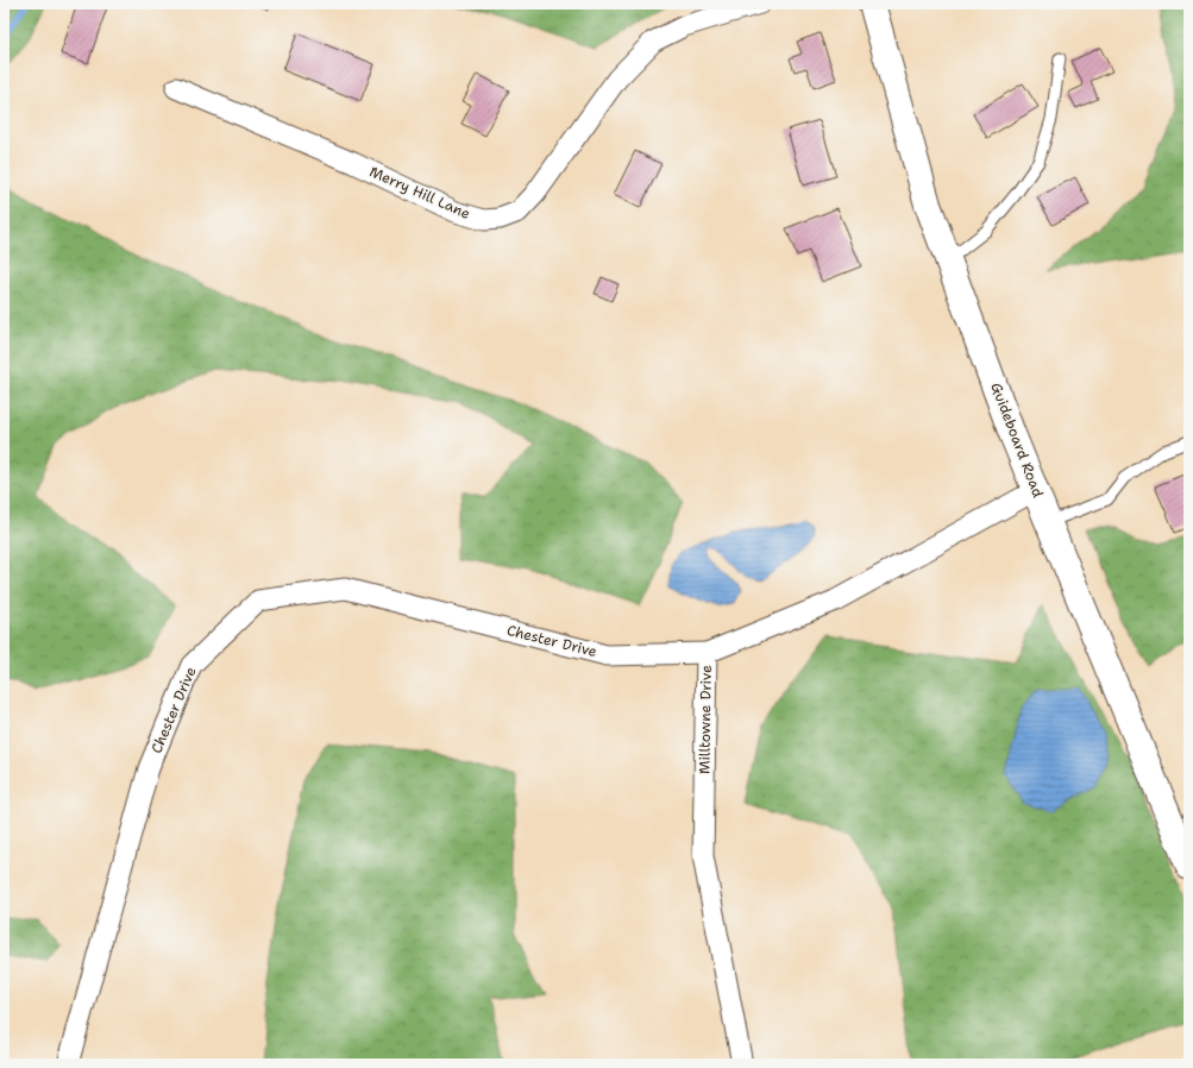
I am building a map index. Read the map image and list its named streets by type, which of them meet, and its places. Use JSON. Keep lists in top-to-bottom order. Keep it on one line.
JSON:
{"streets":{"street":["Merry Hill Lane","Guideboard Road","Chester Drive","Milltowne Drive"]},"crossings":[["Guideboard Road","Milltowne Drive"],["Chester Drive","Milltowne Drive"]]}
